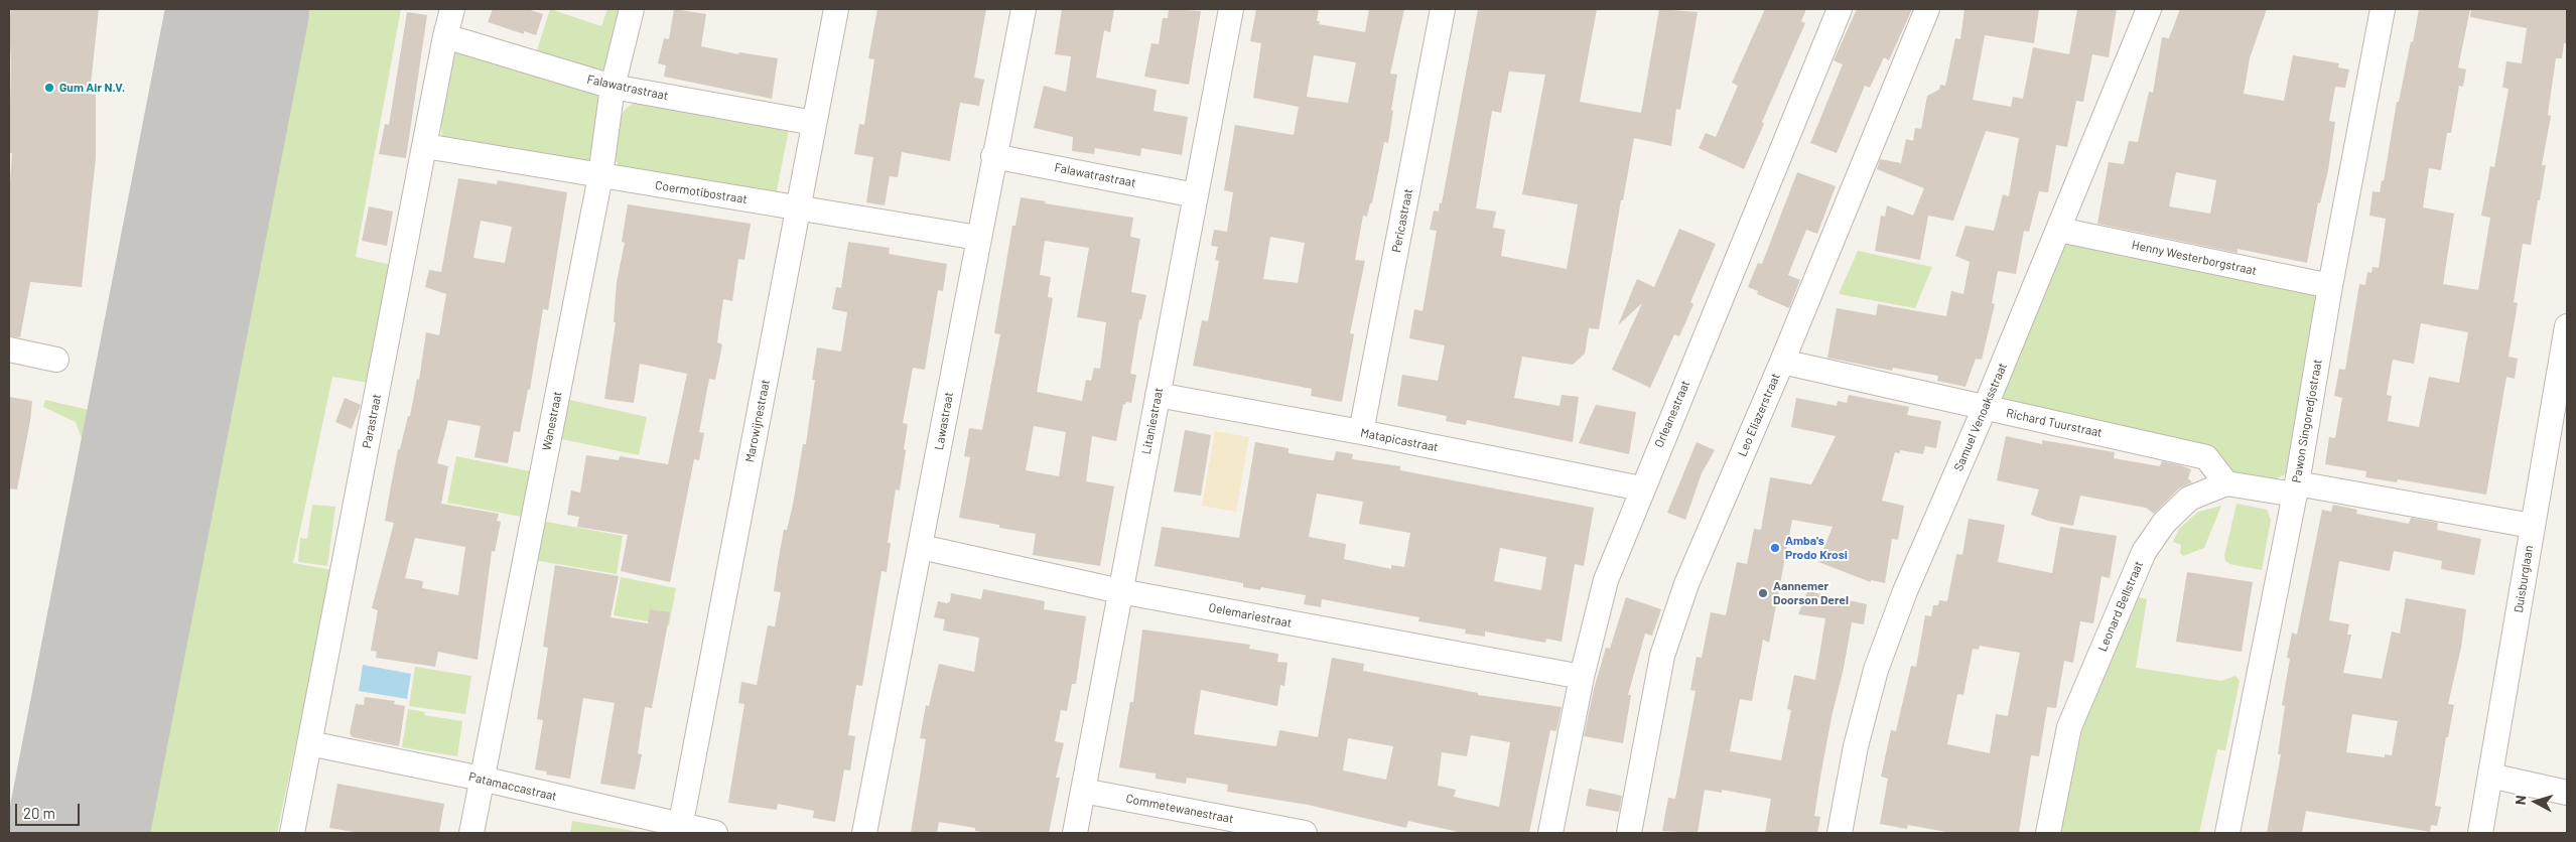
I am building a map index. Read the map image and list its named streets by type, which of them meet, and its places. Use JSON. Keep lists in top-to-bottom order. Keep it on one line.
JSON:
{"streets":{"street":["Falawatrastraat","Coermotibostraat","Pericastraat","Henny Westerborgstraat","Orleanestraat","Leo Eliazerstraat","Samuel Venoaksstraat","Parastraat","Wanestraat","Marowijnestraat","Lawastraat","Litaniestraat","Pawon Singoredjostraat","Richard Tuurstraat","Matapicastraat","Duisburglaan","Leonard Bellstraat","Oelemariestraat","Patamaccastraat","Commetewanestraat"]},"crossings":[["Falawatrastraat","Parastraat"],["Falawatrastraat","Wanestraat"],["Falawatrastraat","Marowijnestraat"],["Falawatrastraat","Lawastraat"],["Falawatrastraat","Litaniestraat"],["Coermotibostraat","Parastraat"],["Coermotibostraat","Wanestraat"],["Coermotibostraat","Marowijnestraat"],["Coermotibostraat","Lawastraat"],["Pericastraat","Matapicastraat"],["Henny Westerborgstraat","Samuel Venoaksstraat"],["Henny Westerborgstraat","Pawon Singoredjostraat"],["Orleanestraat","Matapicastraat"],["Orleanestraat","Oelemariestraat"],["Leo Eliazerstraat","Richard Tuurstraat"],["Samuel Venoaksstraat","Richard Tuurstraat"],["Parastraat","Patamaccastraat"],["Wanestraat","Patamaccastraat"],["Marowijnestraat","Patamaccastraat"],["Lawastraat","Oelemariestraat"],["Litaniestraat","Matapicastraat"],["Litaniestraat","Oelemariestraat"],["Litaniestraat","Commetewanestraat"],["Richard Tuurstraat","Leonard Bellstraat"]],"places":["Gum Air N.V.","Amba's Prodo Krosi","Aannemer Doorson Derel"],"scale_bar":"20 m","north":"left"}
